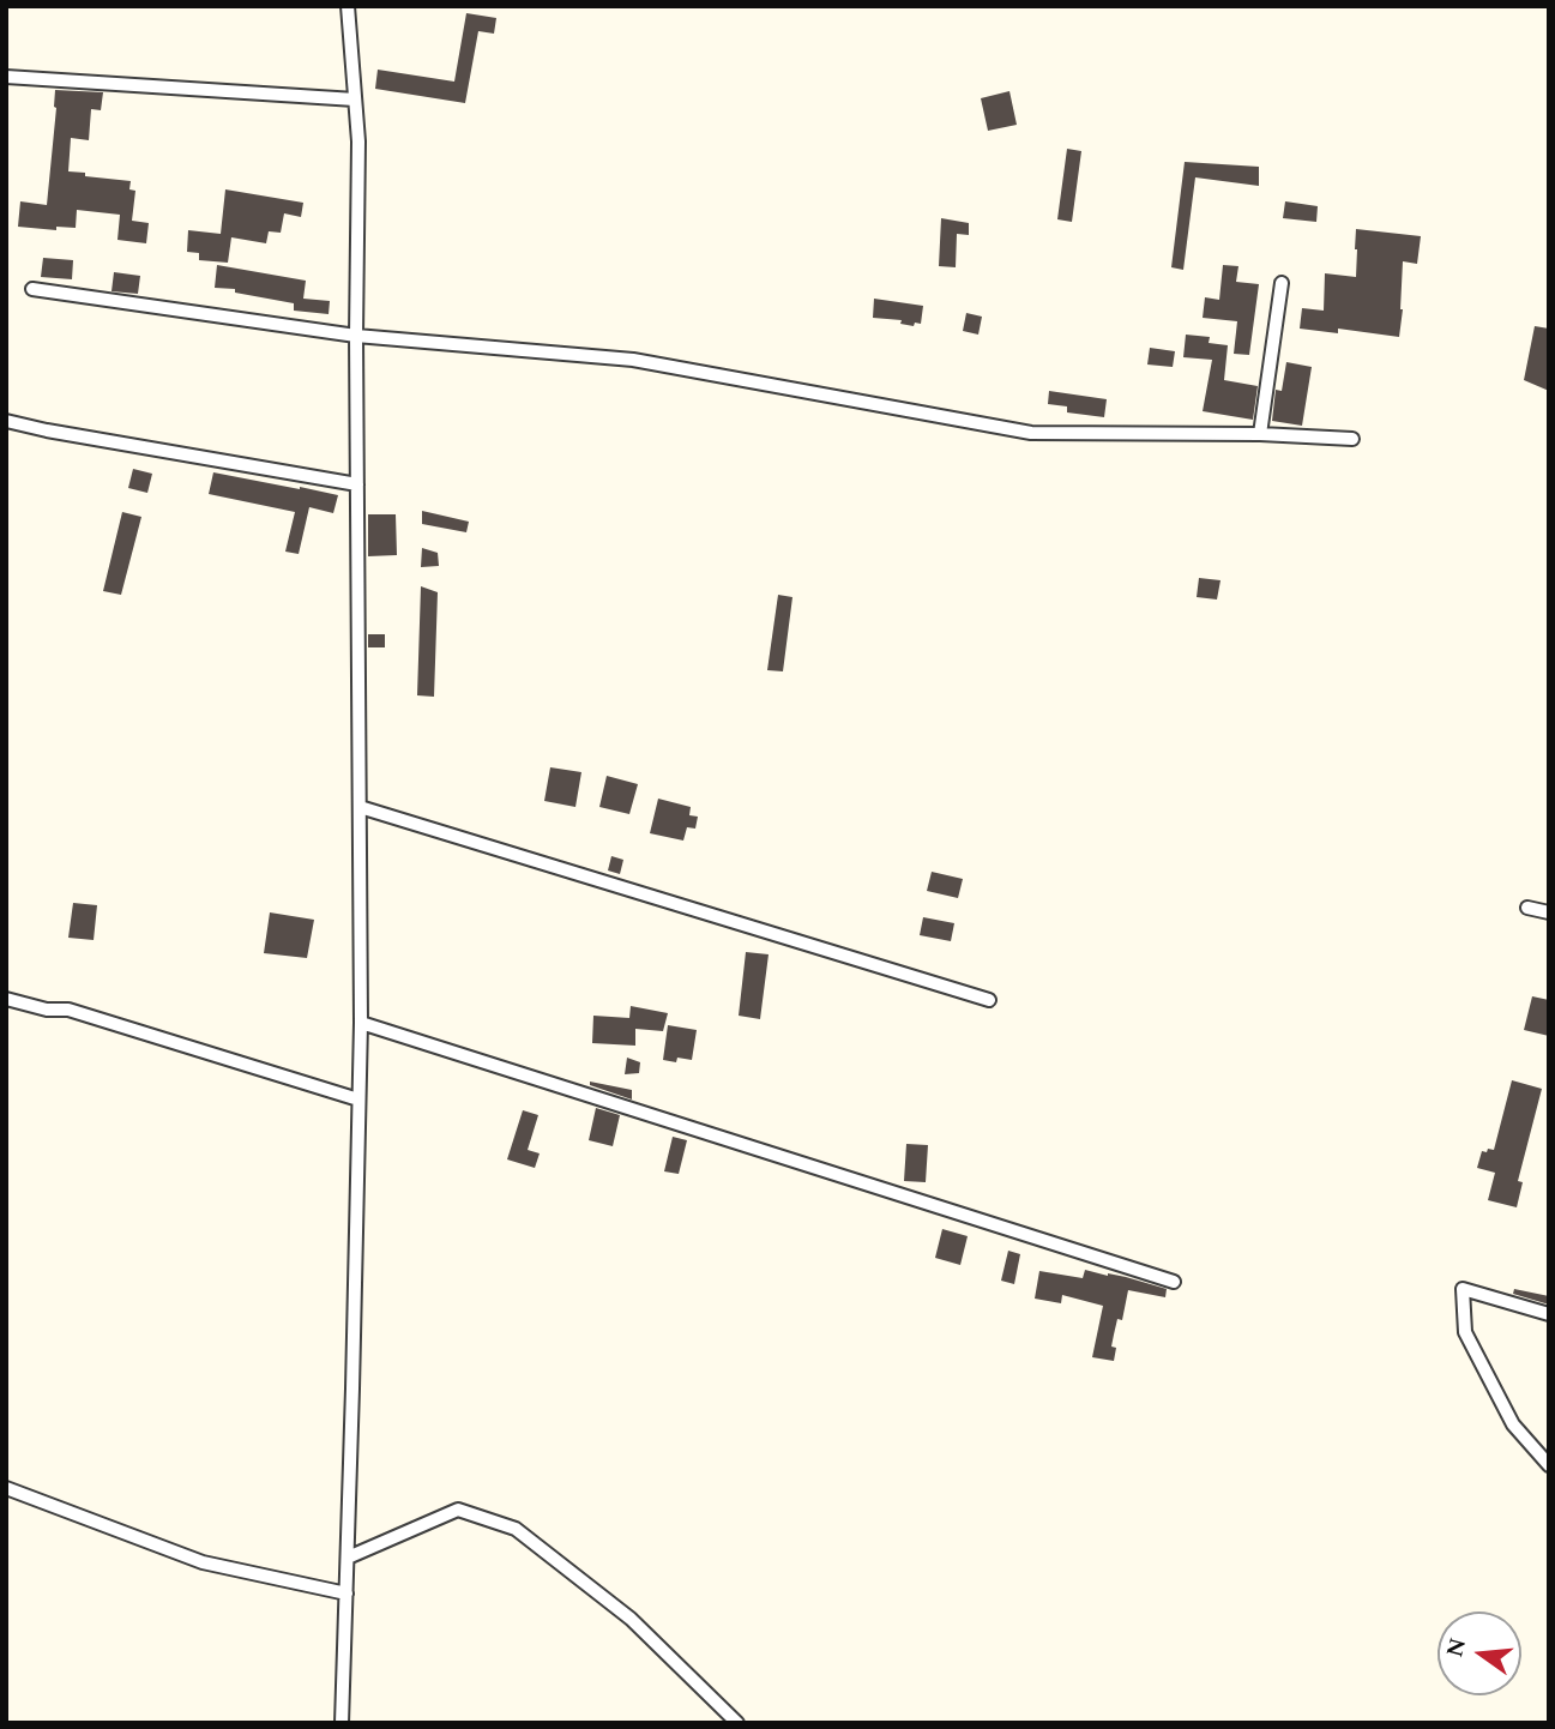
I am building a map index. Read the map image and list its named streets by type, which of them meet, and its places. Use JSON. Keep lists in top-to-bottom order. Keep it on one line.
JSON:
{"north":"left"}
